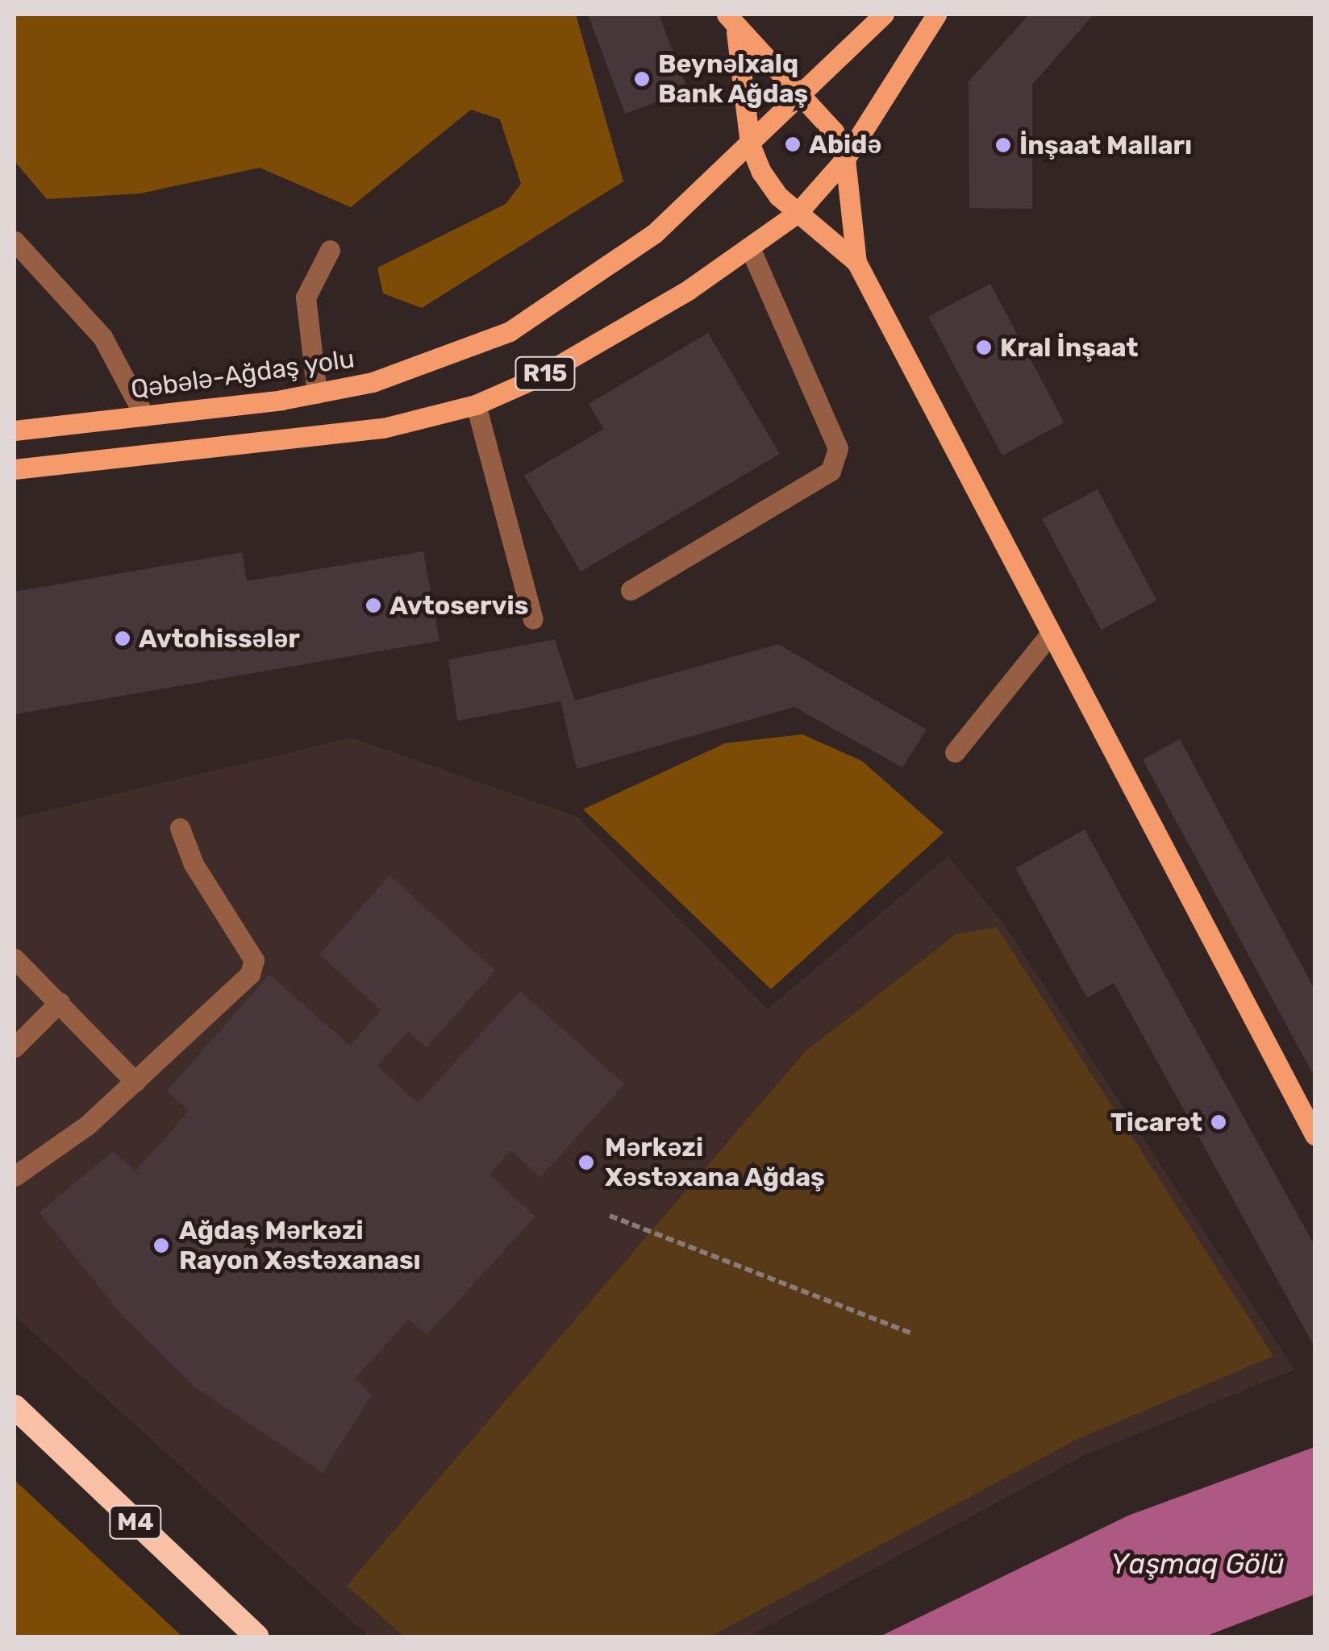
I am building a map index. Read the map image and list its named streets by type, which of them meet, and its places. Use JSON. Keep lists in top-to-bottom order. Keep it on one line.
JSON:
{"streets":{"highway":["M4"],"main road":["R15","Qəbələ-Ağdaş yolu"]},"water":["Yaşmaq Gölü"],"places":["Beynəlxalq Bank Ağdaş","Abidə","İnşaat Malları","Kral İnşaat","Avtoservis","Avtohissələr","Ticarət","Mərkəzi Xəstəxana Ağdaş","Ağdaş Mərkəzi Rayon Xəstəxanası"]}
